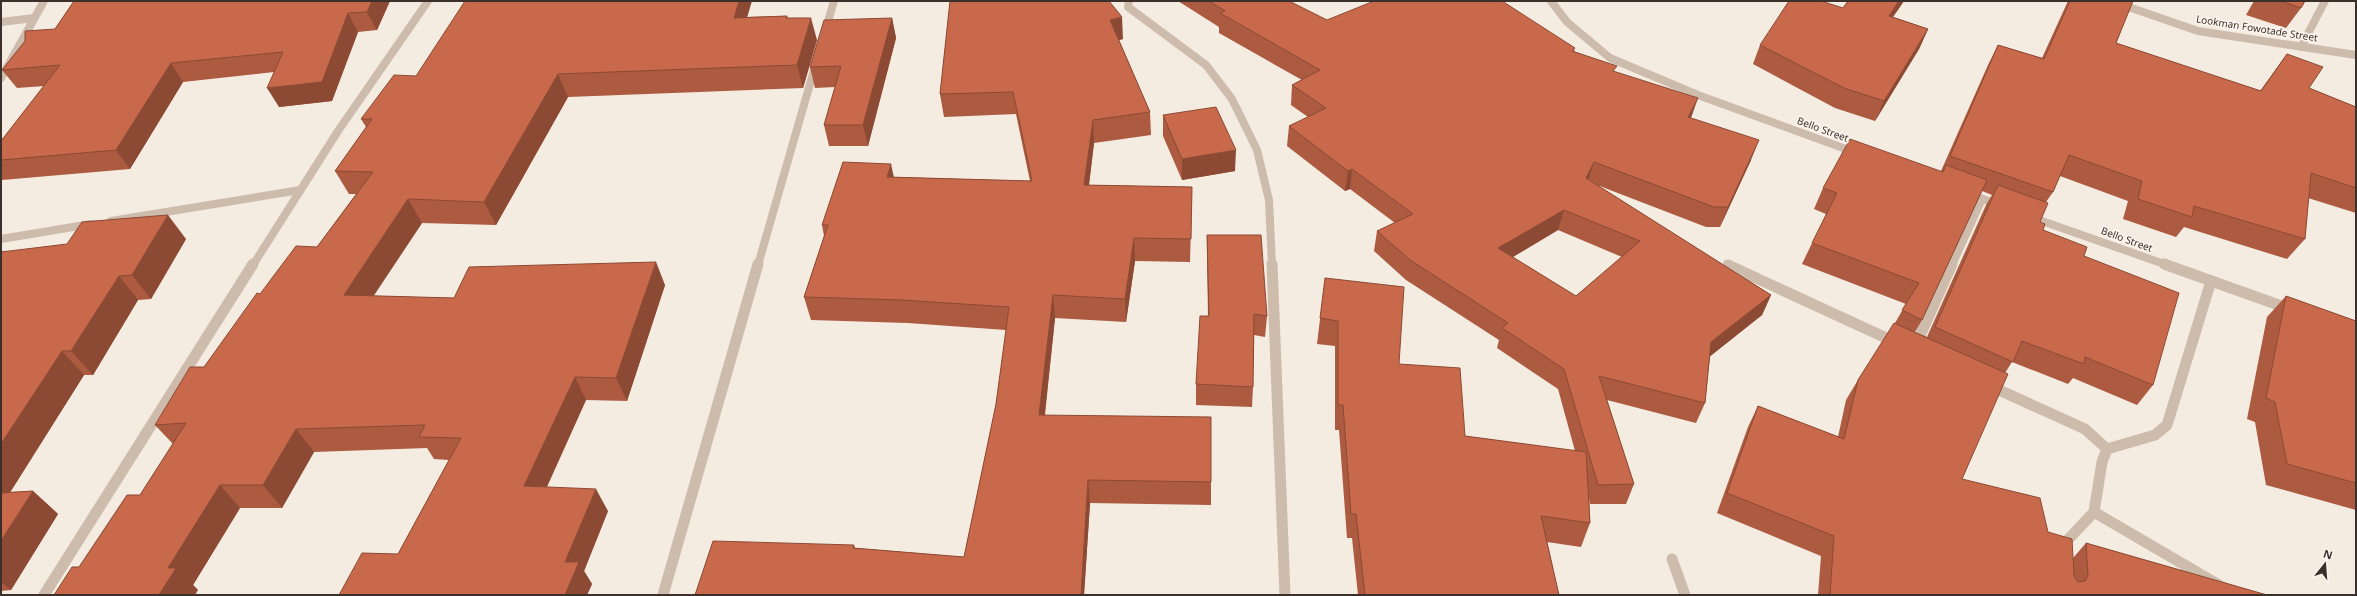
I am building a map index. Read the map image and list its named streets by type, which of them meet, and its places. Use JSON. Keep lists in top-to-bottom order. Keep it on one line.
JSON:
{"streets":{"street":["Lookman Fowotade Street","Bello Street"]},"north":"top"}
